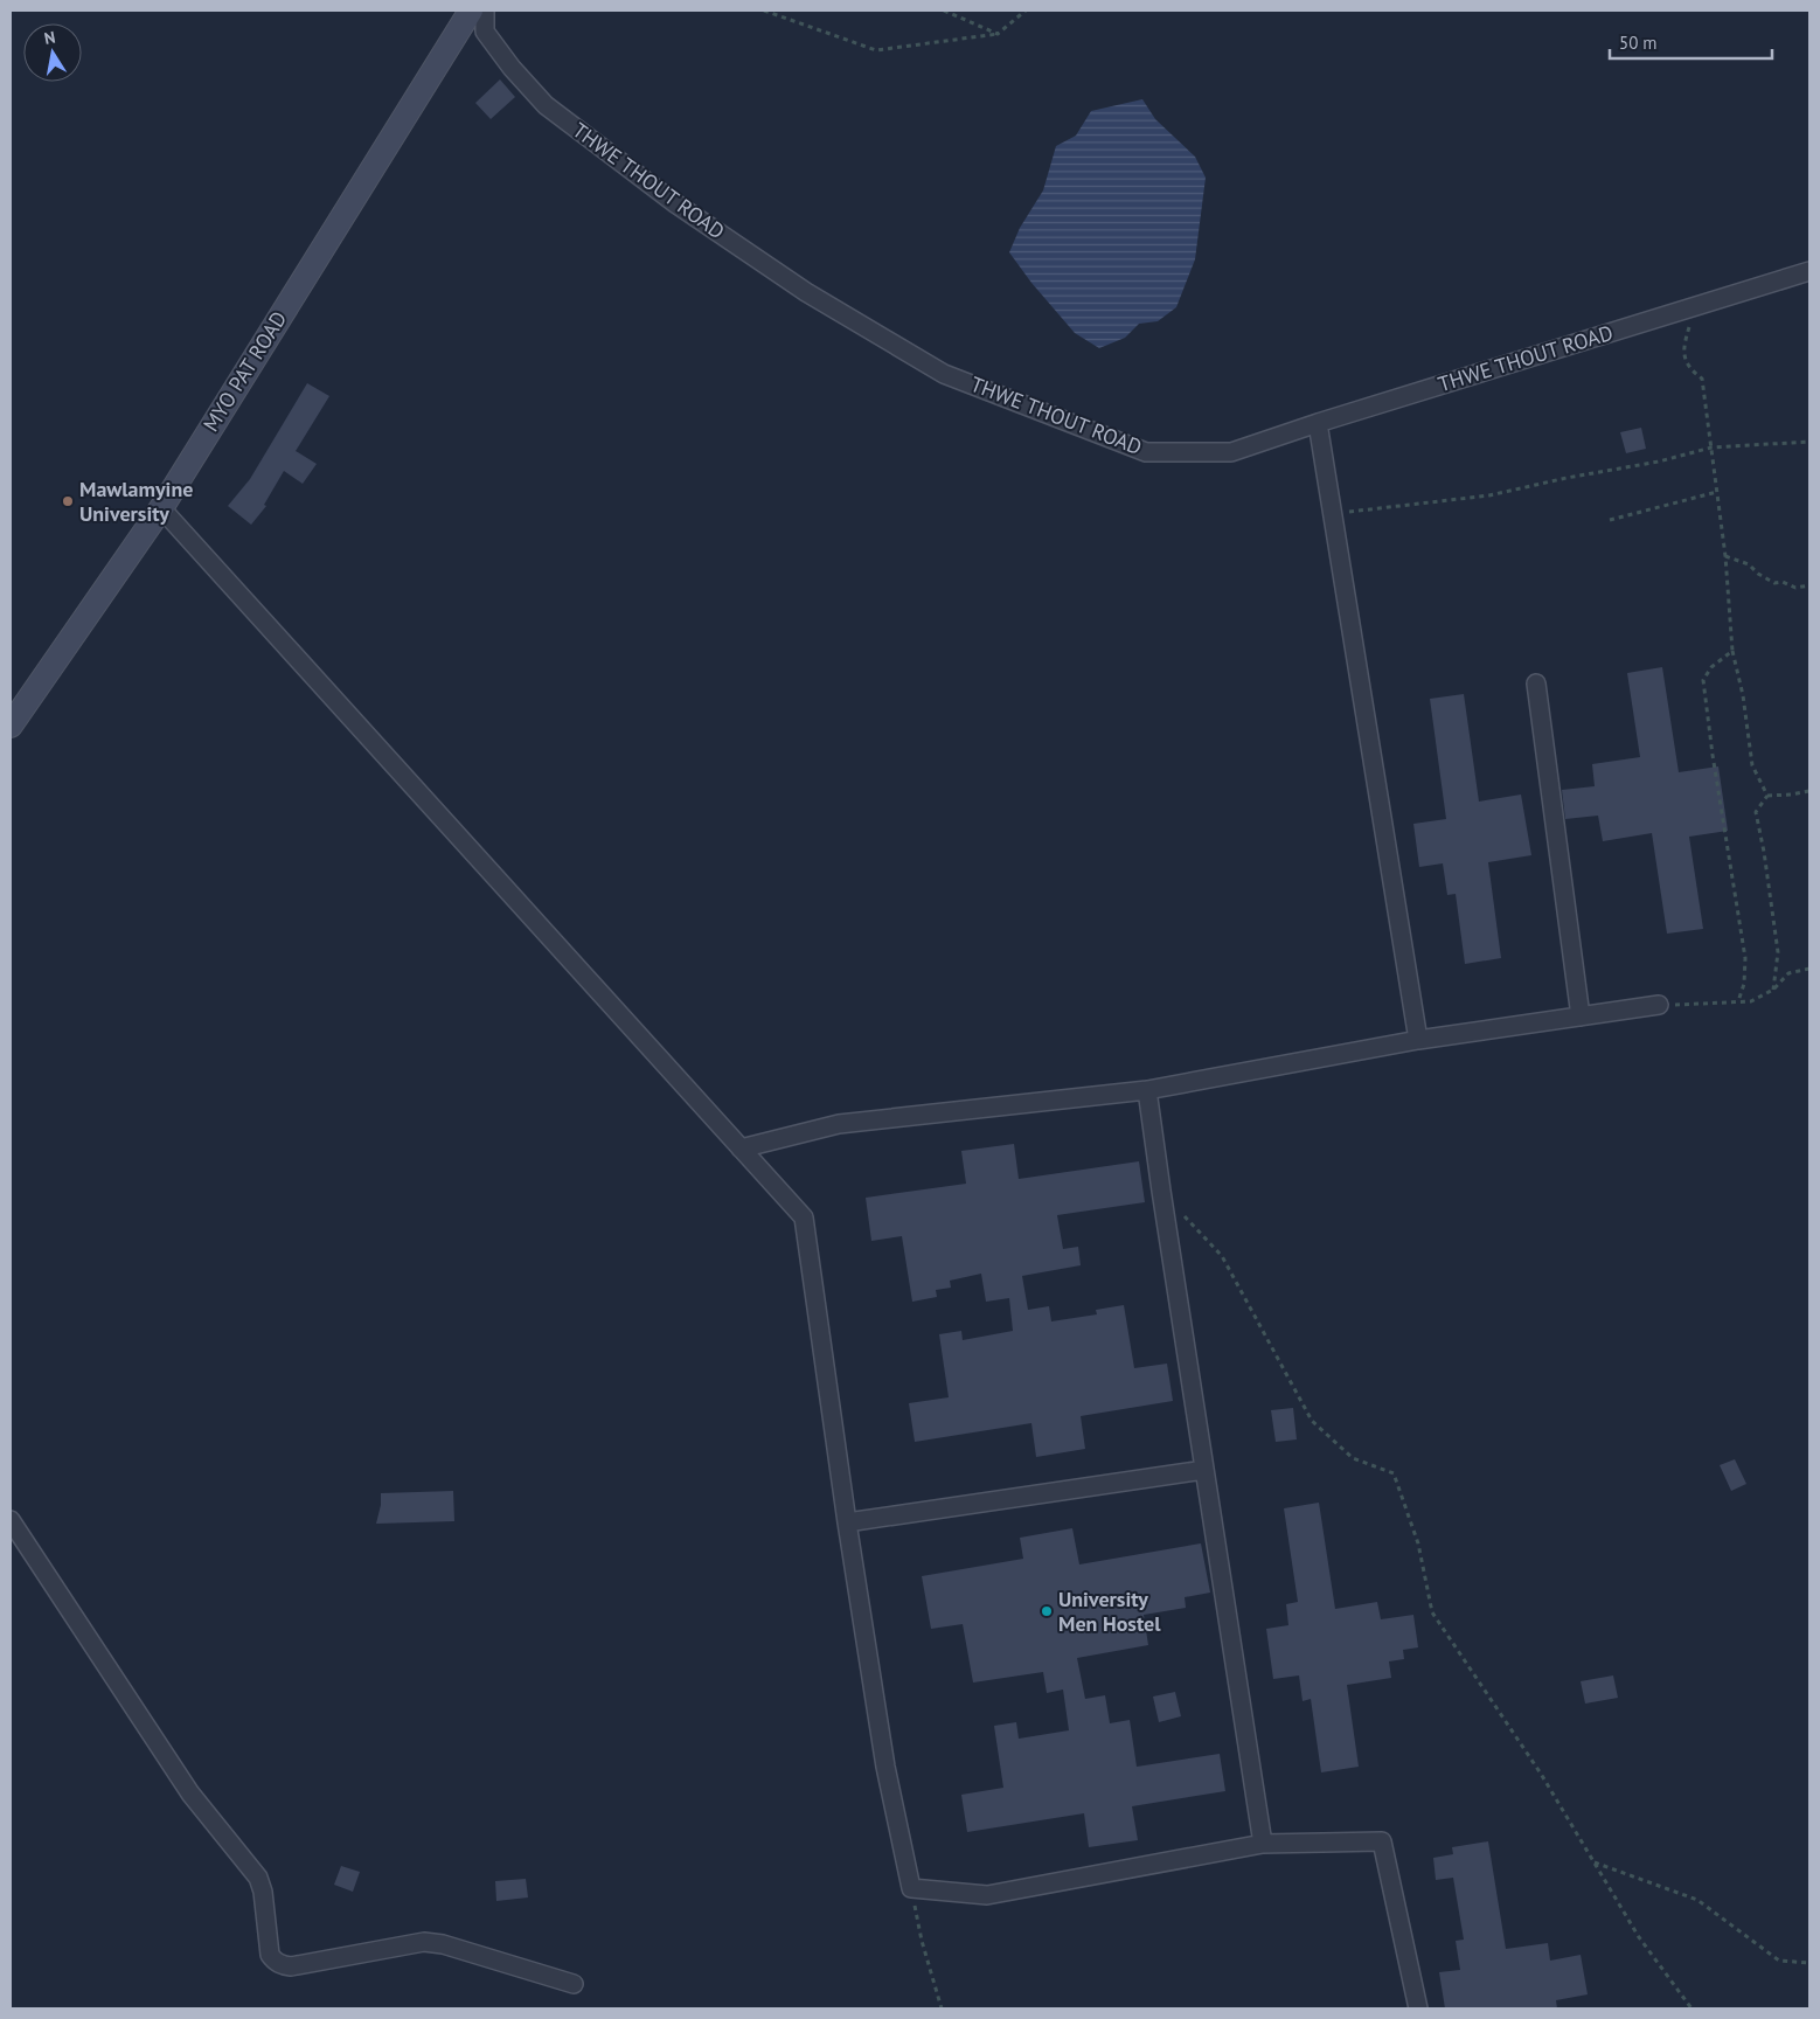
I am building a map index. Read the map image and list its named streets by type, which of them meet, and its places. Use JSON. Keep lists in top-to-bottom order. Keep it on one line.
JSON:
{"streets":{"main road":["MYO PAT ROAD"],"street":["THWE THOUT ROAD"]},"places":["Mawlamyine University","University Men Hostel"],"scale_bar":"50 m","north":"top"}
